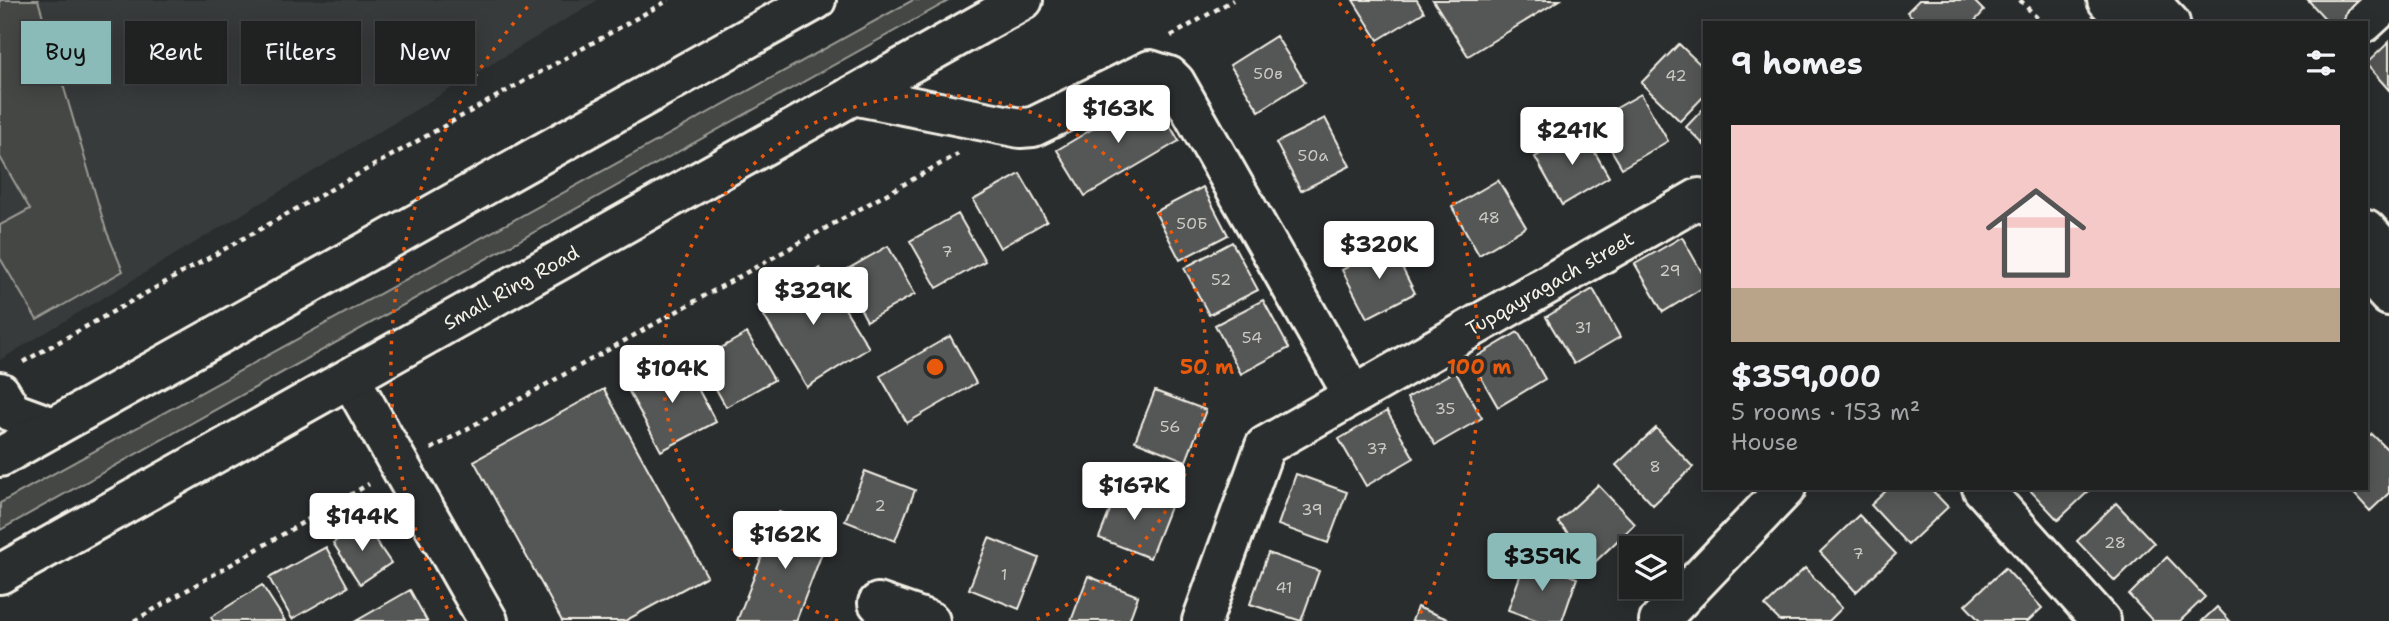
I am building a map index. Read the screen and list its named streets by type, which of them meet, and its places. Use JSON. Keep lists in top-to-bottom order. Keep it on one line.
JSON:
{"streets":{"main road":["Tupqayragach street","Small Ring Road"]},"house_numbers":["50в","42","50а","48","50Б","7","29","52","31","54","35","56","37","8","2","39","28","7","1","41"],"page":{"chip":["Buy","Rent","Filters","New"],"heading":"9 homes","price":["$163K","$241K","$320K","$329K","$104K","$167K","$144K","$162K","$359K"],"list":[{"name":"$359,000","note":"5 rooms · 153 m² · House"}]},"rings":["50 m","100 m"]}
